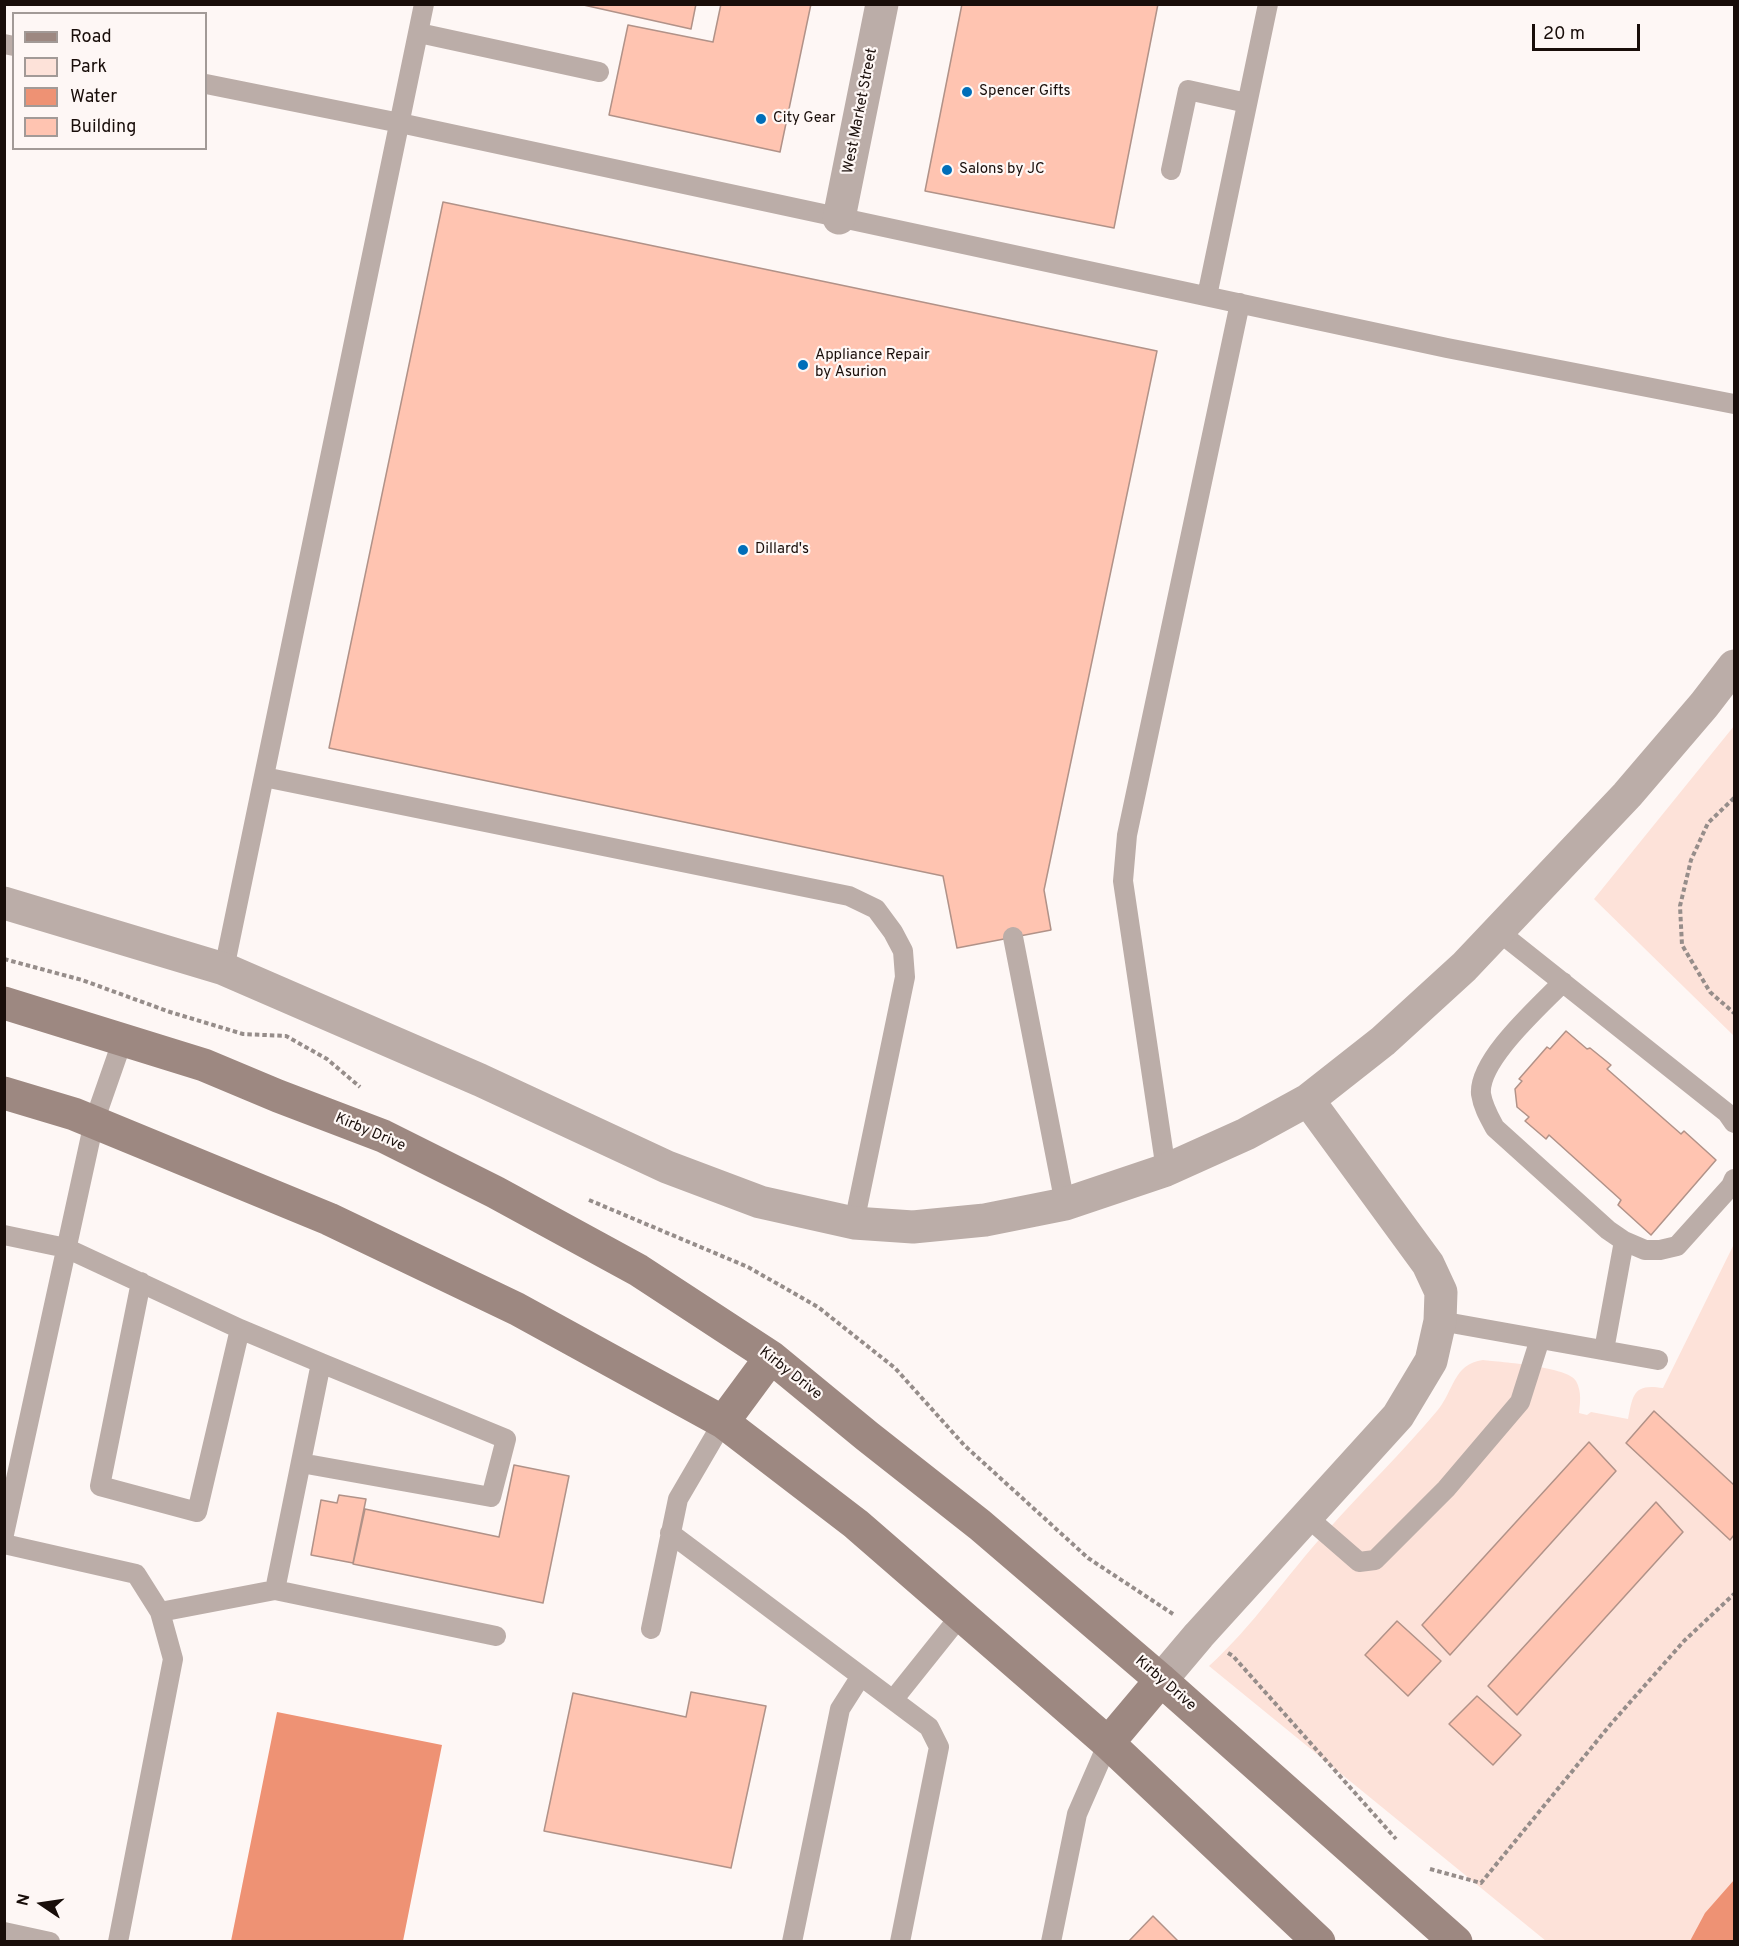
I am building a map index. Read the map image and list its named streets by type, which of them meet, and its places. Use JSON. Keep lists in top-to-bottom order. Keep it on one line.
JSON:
{"streets":{"main road":["Kirby Drive"],"street":["West Market Street"]},"places":["Spencer Gifts","City Gear","Salons by JC","Appliance Repair by Asurion","Dillard's"],"legend":["Road","Park","Water","Building"],"scale_bar":"20 m","north":"left"}
